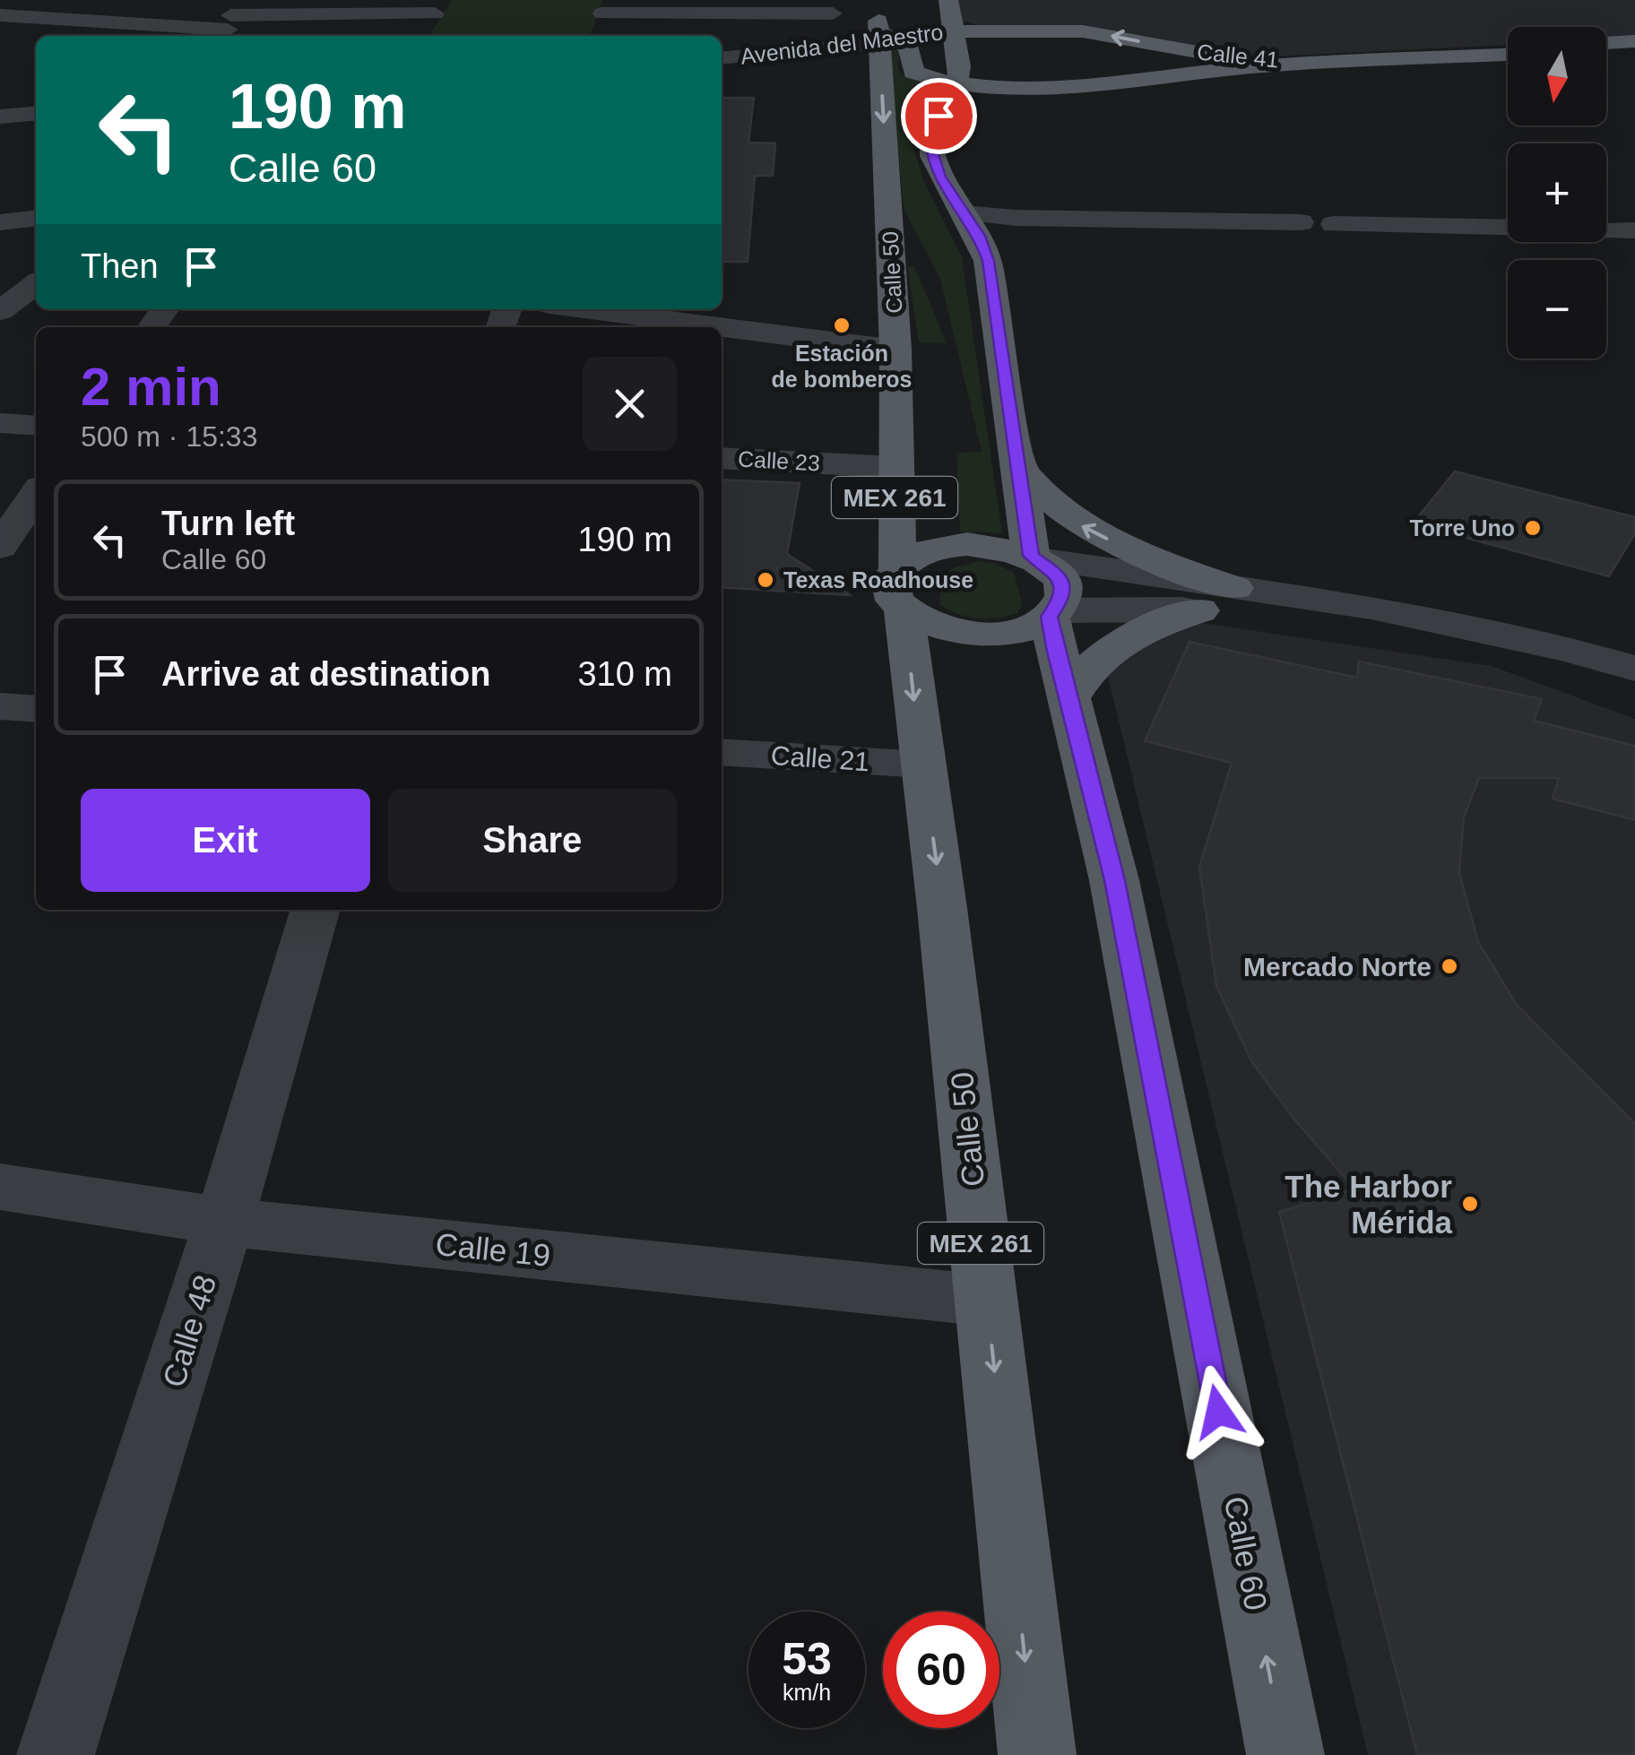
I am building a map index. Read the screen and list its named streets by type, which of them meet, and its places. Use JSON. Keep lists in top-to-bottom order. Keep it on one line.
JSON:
{"streets":{"main road":["Calle 41","Calle 50","MEX 261","Calle 60"],"street":["Avenida del Maestro","Calle 23","Calle 21","Calle 19","Calle 48"]},"crossings":[["Avenida del Maestro","Calle 41"],["Avenida del Maestro","Calle 50"],["Avenida del Maestro","MEX 261"],["Calle 41","Calle 50"],["Calle 41","MEX 261"],["Calle 50","Calle 23"],["Calle 50","MEX 261"],["Calle 50","Calle 21"],["Calle 50","Calle 19"],["Calle 19","Calle 48"]],"one_way":["Calle 50","Calle 60"],"places":["Estación de bomberos","Torre Uno","Texas Roadhouse","Mercado Norte","The Harbor Mérida"],"north":"bottom","page":{"map_buttons":["+","−"],"turn":["190 m","Calle 60"],"then":"Then","heading":["2 min","500 m · 15:33"],"list":[{"name":"Turn left","note":"Calle 60","value":"190 m"},{"name":"Arrive at destination","value":"310 m"}],"buttons":["Exit","Share"],"speed":"53 km/h","limit":"60"}}
